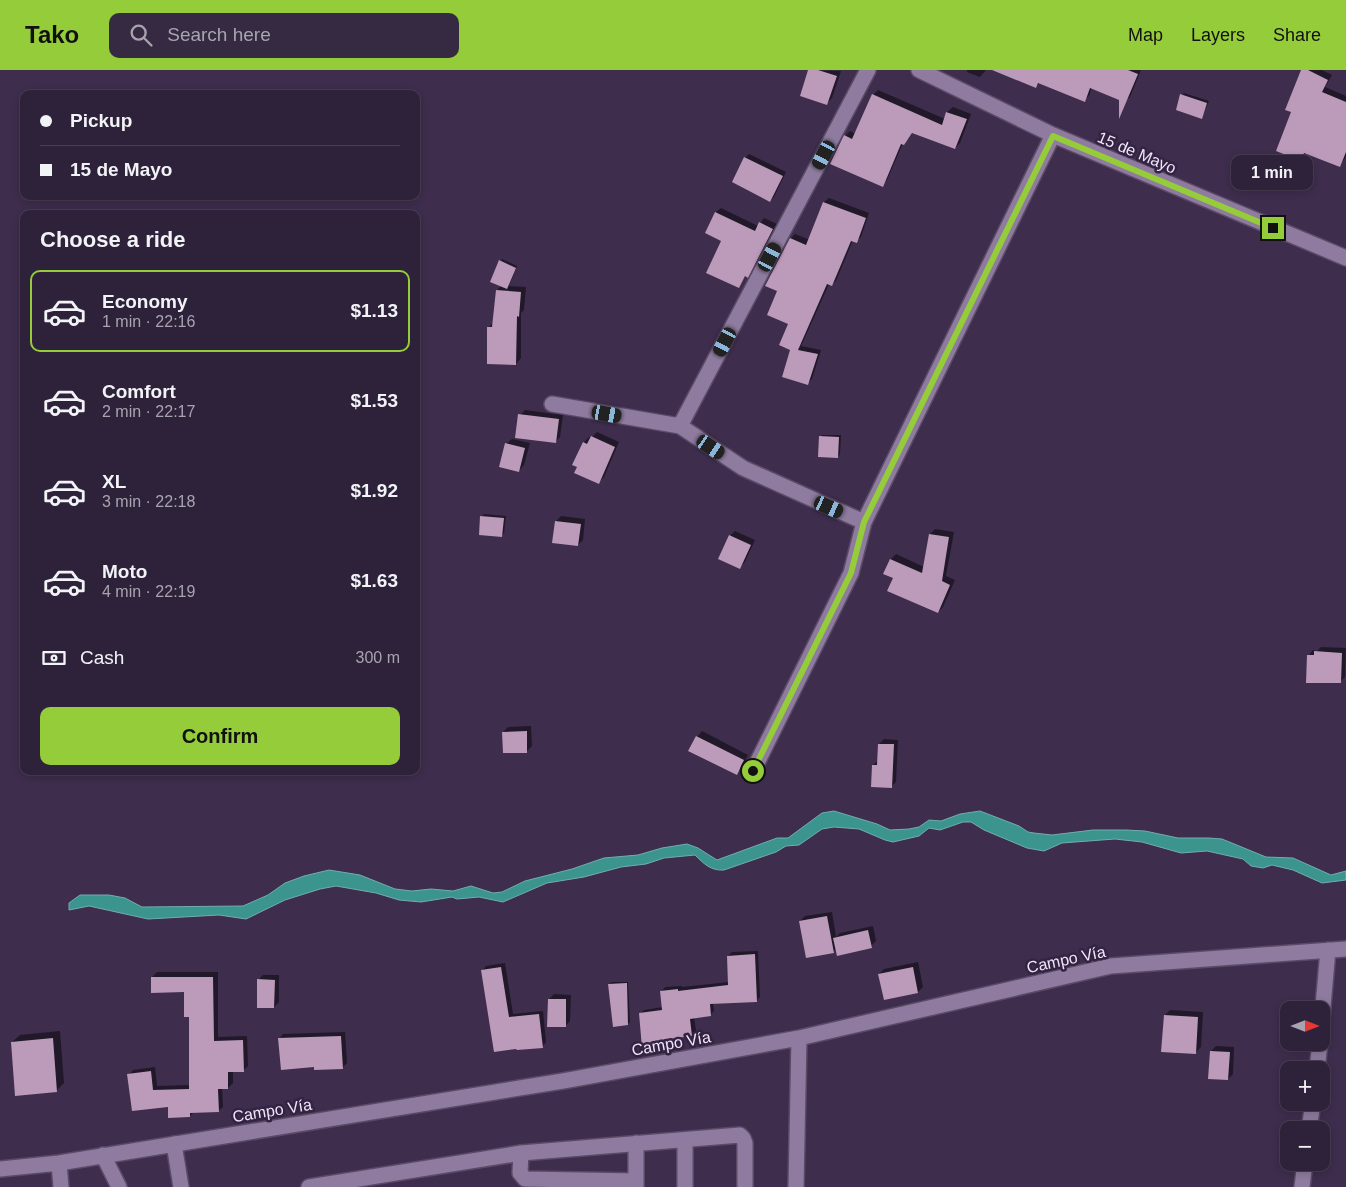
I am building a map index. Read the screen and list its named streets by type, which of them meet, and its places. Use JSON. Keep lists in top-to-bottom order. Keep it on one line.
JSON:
{"streets":{"street":["15 de Mayo","Campo Vía"]},"north":"right","page":{"header":"Tako","search":"Search here","nav":["Map","Layers","Share"],"banner":["Pickup","15 de Mayo"],"bubble":"1 min","heading":"Choose a ride","list":[{"name":"Economy","note":"1 min · 22:16","value":"$1.13"},{"name":"Comfort","note":"2 min · 22:17","value":"$1.53"},{"name":"XL","note":"3 min · 22:18","value":"$1.92"},{"name":"Moto","note":"4 min · 22:19","value":"$1.63"}],"pay":["Cash","300 m"],"buttons":"Confirm","map_buttons":["+","−"]}}
